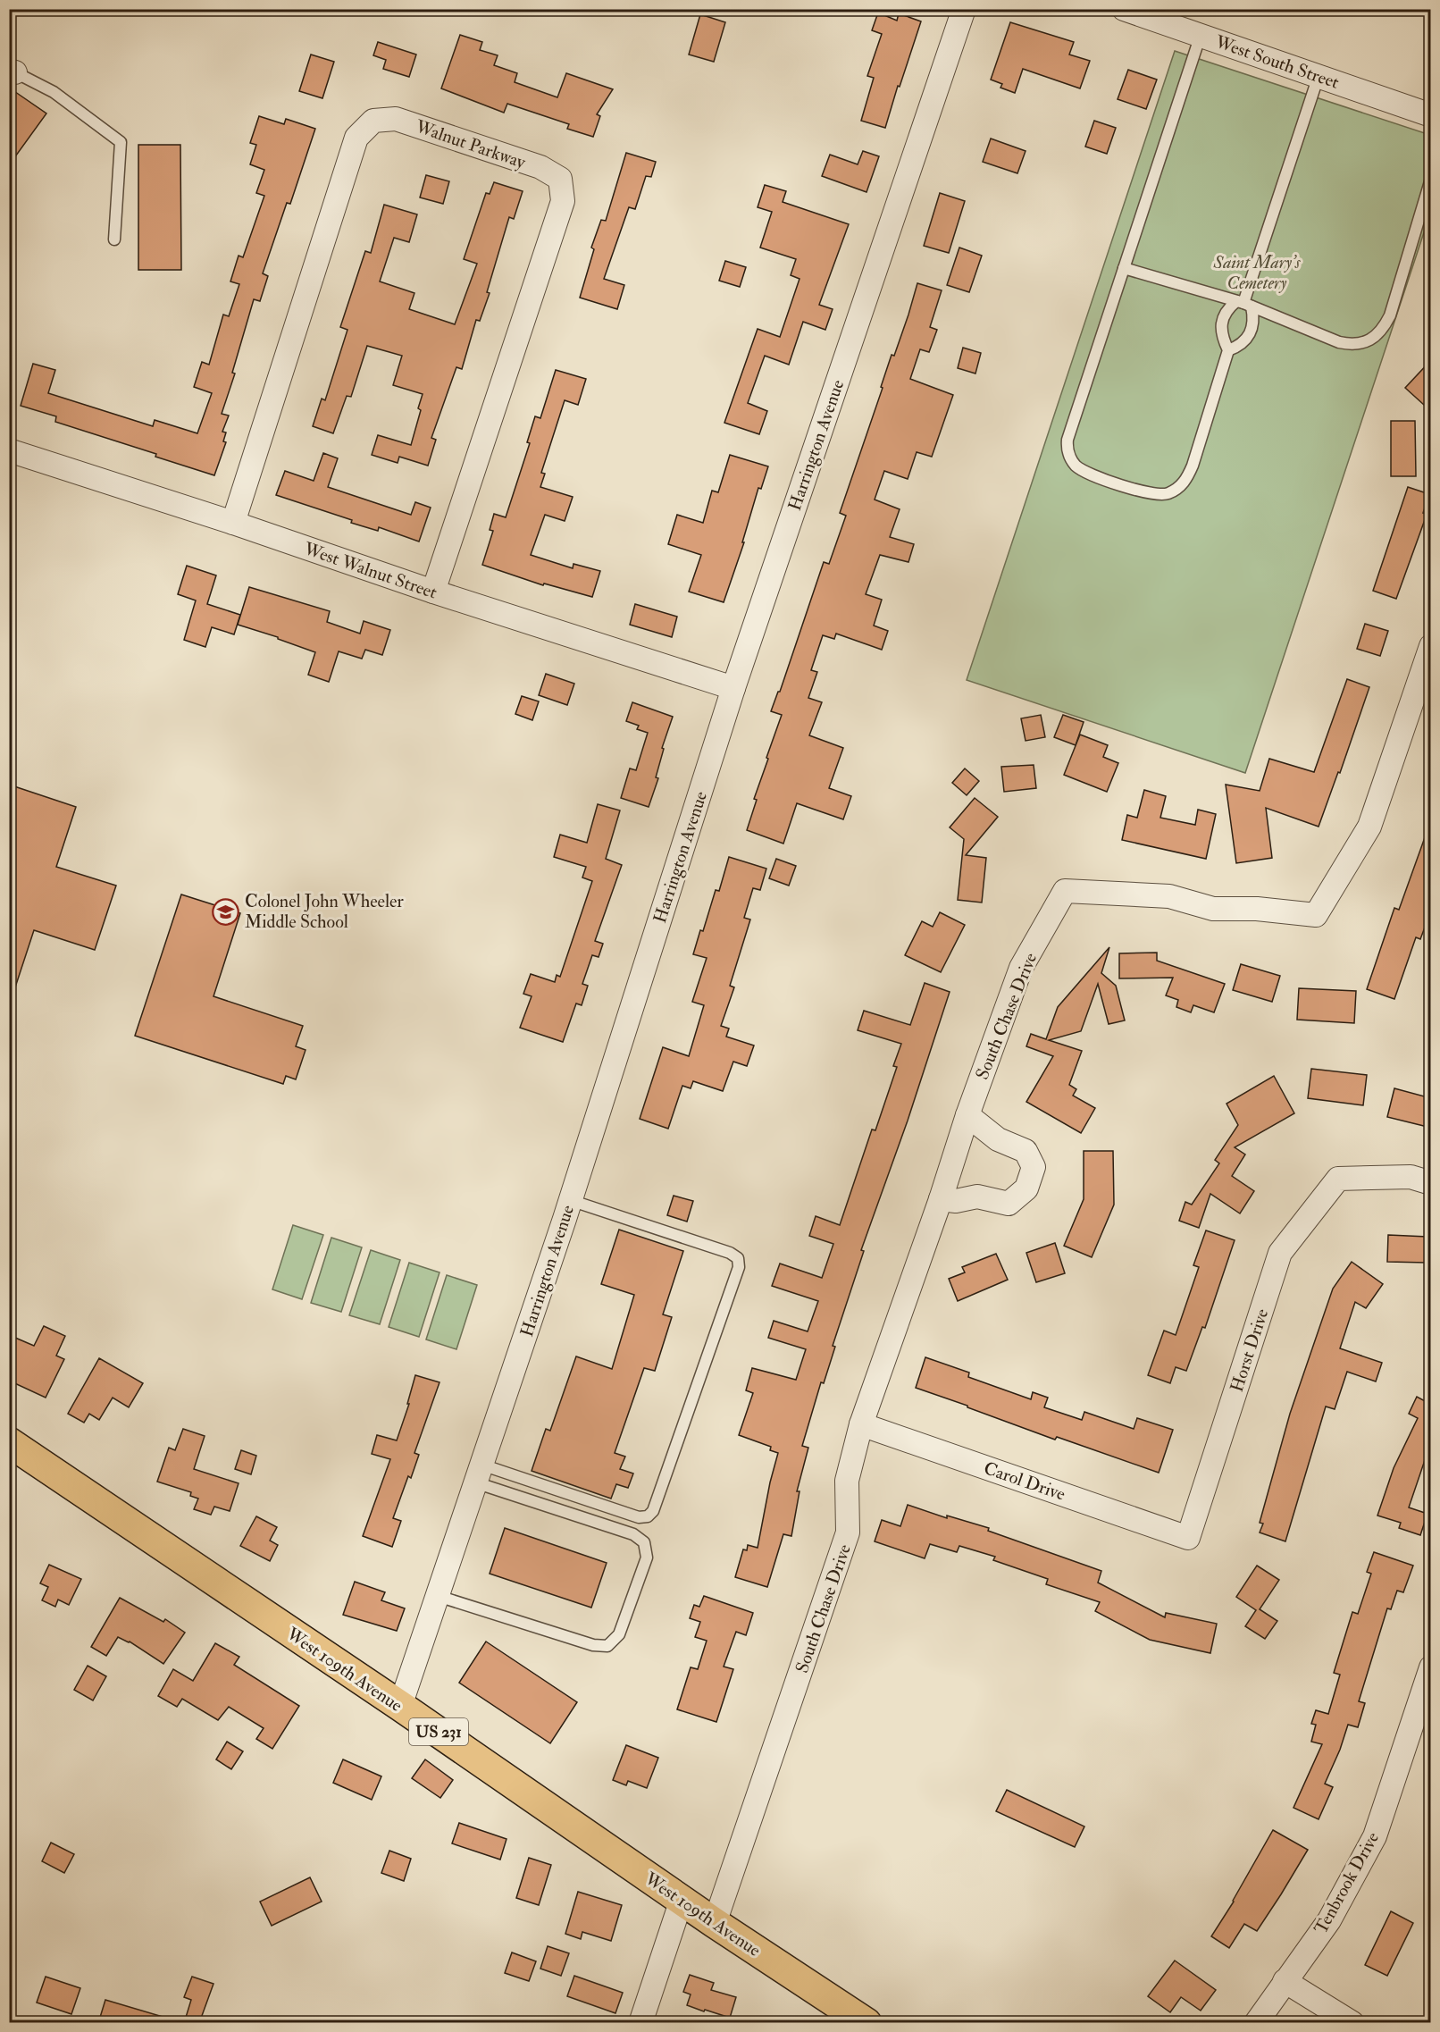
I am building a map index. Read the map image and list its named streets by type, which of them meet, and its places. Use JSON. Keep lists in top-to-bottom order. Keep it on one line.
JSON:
{"streets":{"main road":["West 109th Avenue","US 231"],"street":["West South Street","Walnut Parkway","Harrington Avenue","West Walnut Street","South Chase Drive","Horst Drive","Carol Drive","Tenbrook Drive"]},"crossings":[["Walnut Parkway","West Walnut Street"],["Harrington Avenue","West Walnut Street"],["Harrington Avenue","West 109th Avenue"],["South Chase Drive","Carol Drive"],["South Chase Drive","West 109th Avenue"],["Horst Drive","Carol Drive"]],"parks":["Saint Mary's Cemetery"],"places":{"school or university":["Colonel John Wheeler Middle School"]}}
